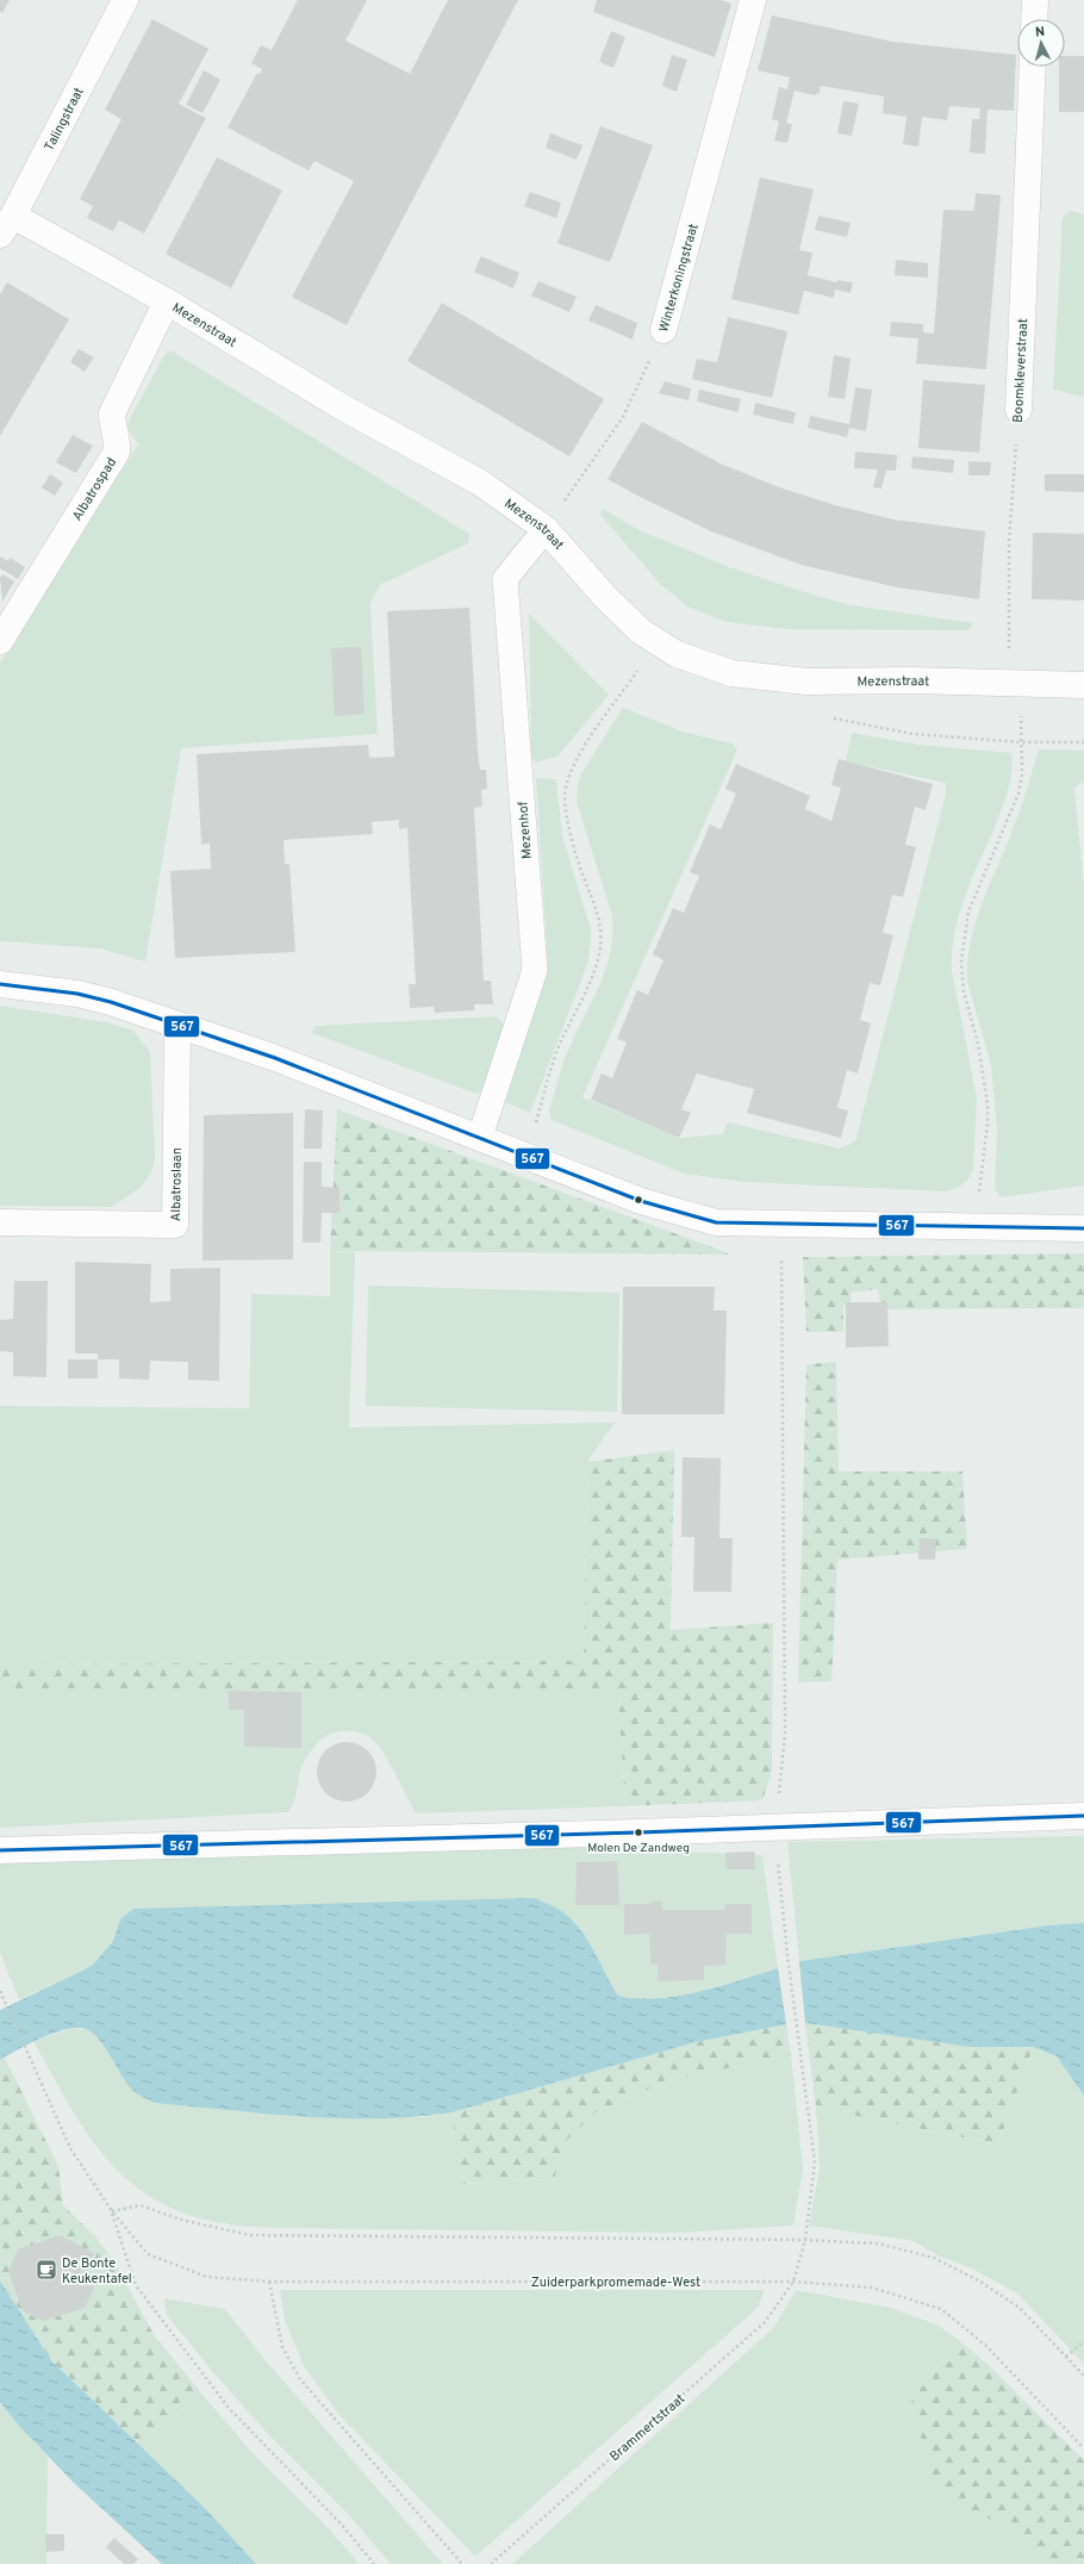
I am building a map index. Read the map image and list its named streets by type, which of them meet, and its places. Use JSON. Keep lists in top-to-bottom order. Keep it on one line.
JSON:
{"streets":{"street":["Talingstraat","Winterkoningstraat","Mezenstraat","Boomkleverstraat","Albatrospad","Mezenhof","Albatroslaan"],"path":["Zuiderparkpromemade-West","Brammertstraat"]},"crossings":[["Talingstraat","Mezenstraat"],["Winterkoningstraat","Mezenstraat"],["Winterkoningstraat","Mezenhof"],["Mezenstraat","Boomkleverstraat"],["Mezenstraat","Albatrospad"],["Mezenstraat","Mezenhof"],["Zuiderparkpromemade-West","Brammertstraat"]],"places":{"other":["Molen De Zandweg"],"cafe":["De Bonte Keukentafel"]},"lines":["transit line 567"],"north":"top"}
